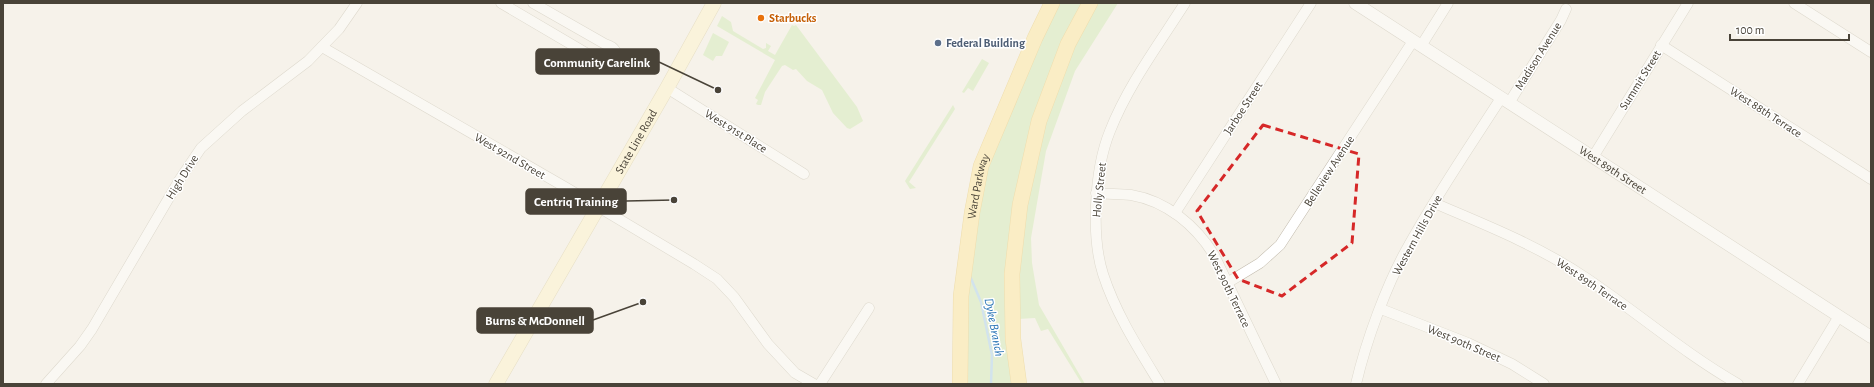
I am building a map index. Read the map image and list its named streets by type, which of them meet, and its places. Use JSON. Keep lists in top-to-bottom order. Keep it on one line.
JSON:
{"streets":{"main road":["State Line Road","Ward Parkway"],"street":["Madison Avenue","Summit Street","Jarboe Street","West 88th Terrace","West 91st Place","West 92nd Street","West 89th Street","Belleview Avenue","High Drive","Holly Street","Western Hills Drive","West 89th Terrace","West 90th Terrace","West 90th Street"]},"crossings":[["Madison Avenue","West 89th Street"],["Madison Avenue","Western Hills Drive"],["Summit Street","West 88th Terrace"],["Summit Street","West 89th Street"],["Jarboe Street","West 90th Terrace"],["West 91st Place","State Line Road"],["State Line Road","West 92nd Street"],["West 92nd Street","High Drive"],["West 89th Street","Belleview Avenue"],["West 89th Street","Western Hills Drive"],["Belleview Avenue","West 90th Terrace"],["Holly Street","West 90th Terrace"],["Western Hills Drive","West 89th Terrace"],["Western Hills Drive","West 90th Street"]],"water":["Dyke Branch"],"places":["Starbucks","Federal Building","Community Carelink","Centriq Training","Burns & McDonnell"],"scale_bar":"100 m"}
